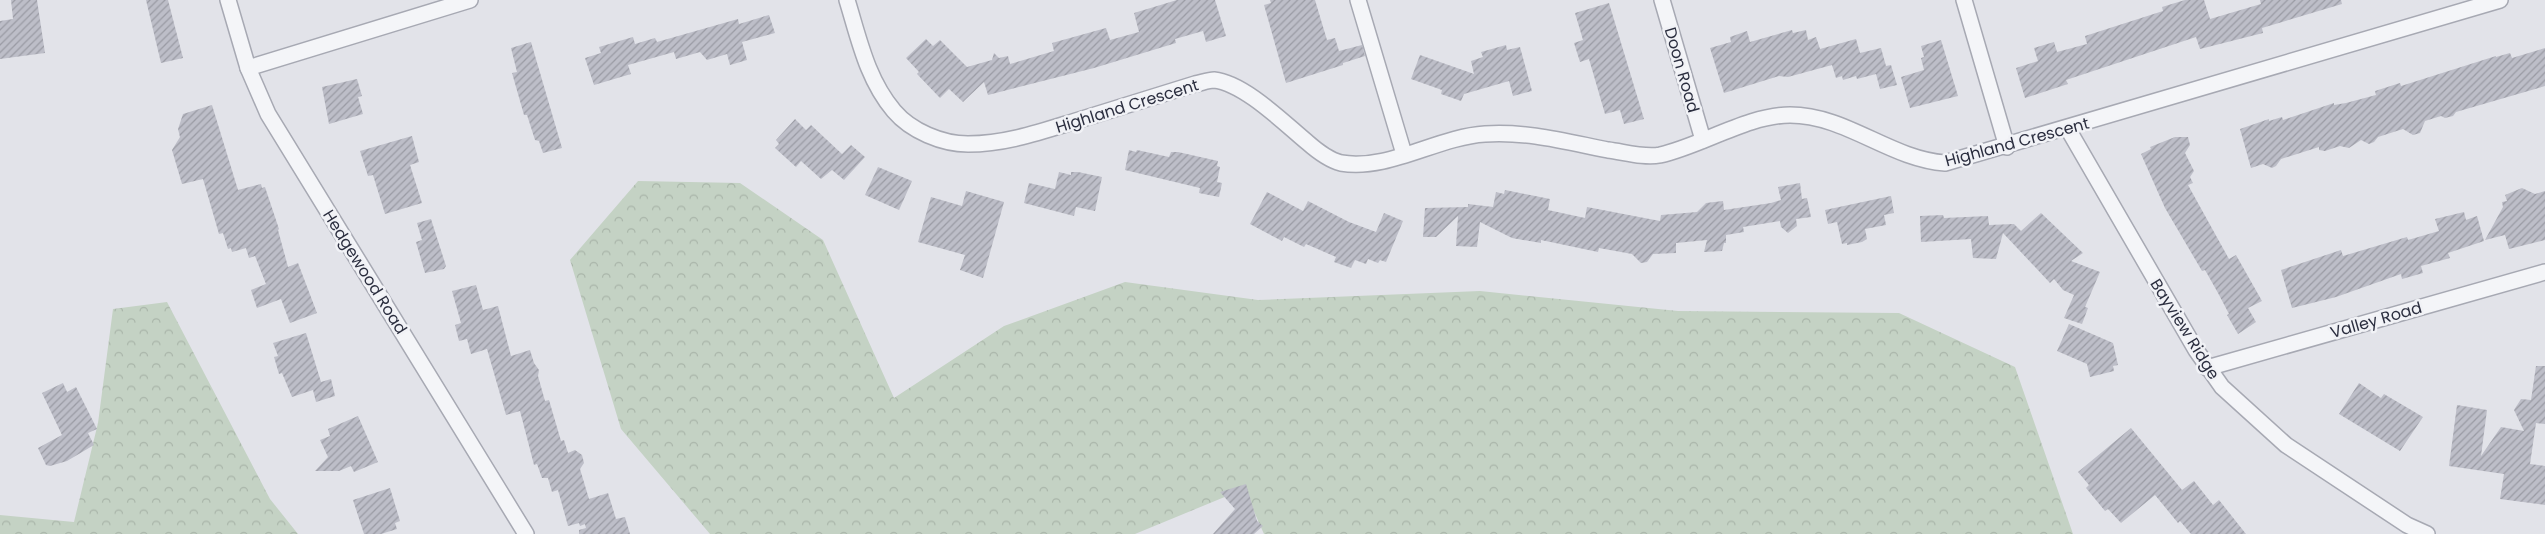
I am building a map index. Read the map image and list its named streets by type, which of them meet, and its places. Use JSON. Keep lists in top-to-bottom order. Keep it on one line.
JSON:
{"streets":{"street":["Doon Road","Highland Crescent","Hedgewood Road","Valley Road","Bayview Ridge"]},"crossings":[["Doon Road","Highland Crescent"],["Highland Crescent","Bayview Ridge"],["Valley Road","Bayview Ridge"]]}
